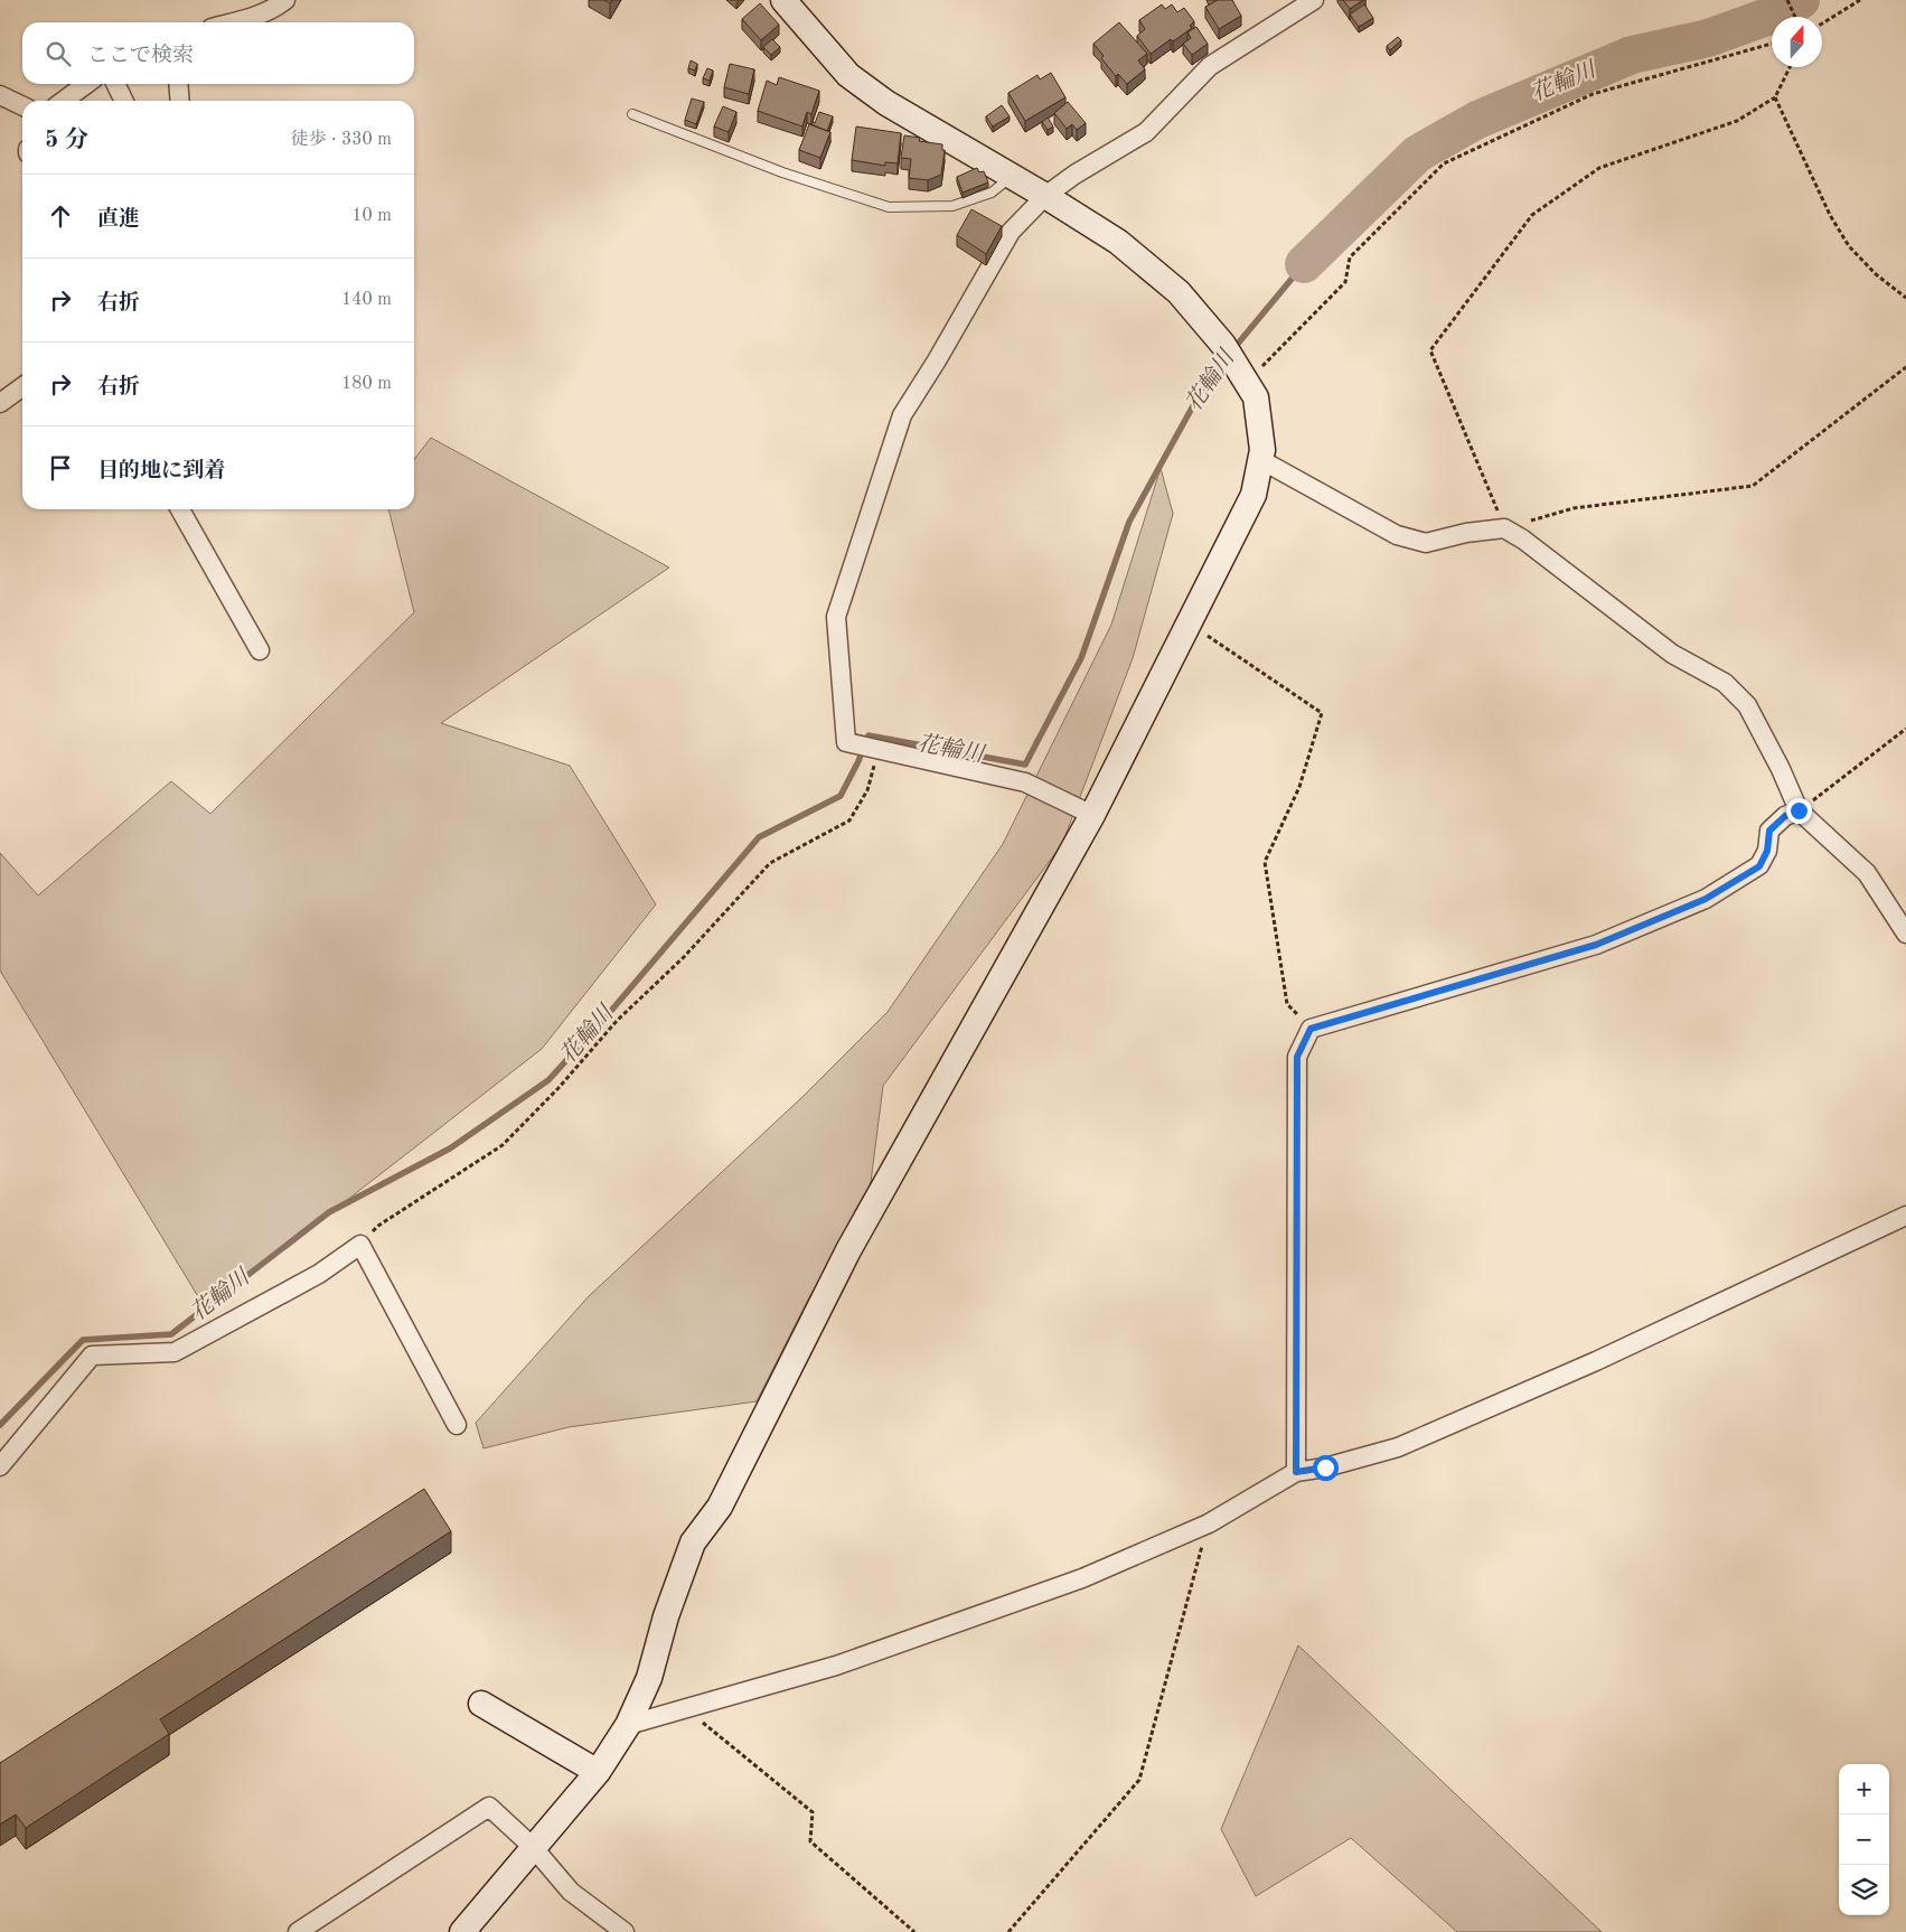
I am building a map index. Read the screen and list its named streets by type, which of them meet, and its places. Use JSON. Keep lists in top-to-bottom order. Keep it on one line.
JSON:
{"water":["花輪川"],"north":"top","page":{"search":"ここで検索","heading":["5 分","徒歩 · 330 m"],"list":[["直進","10 m"],["右折","140 m"],["右折","180 m"],"目的地に到着"],"map_buttons":["+","−"]}}
